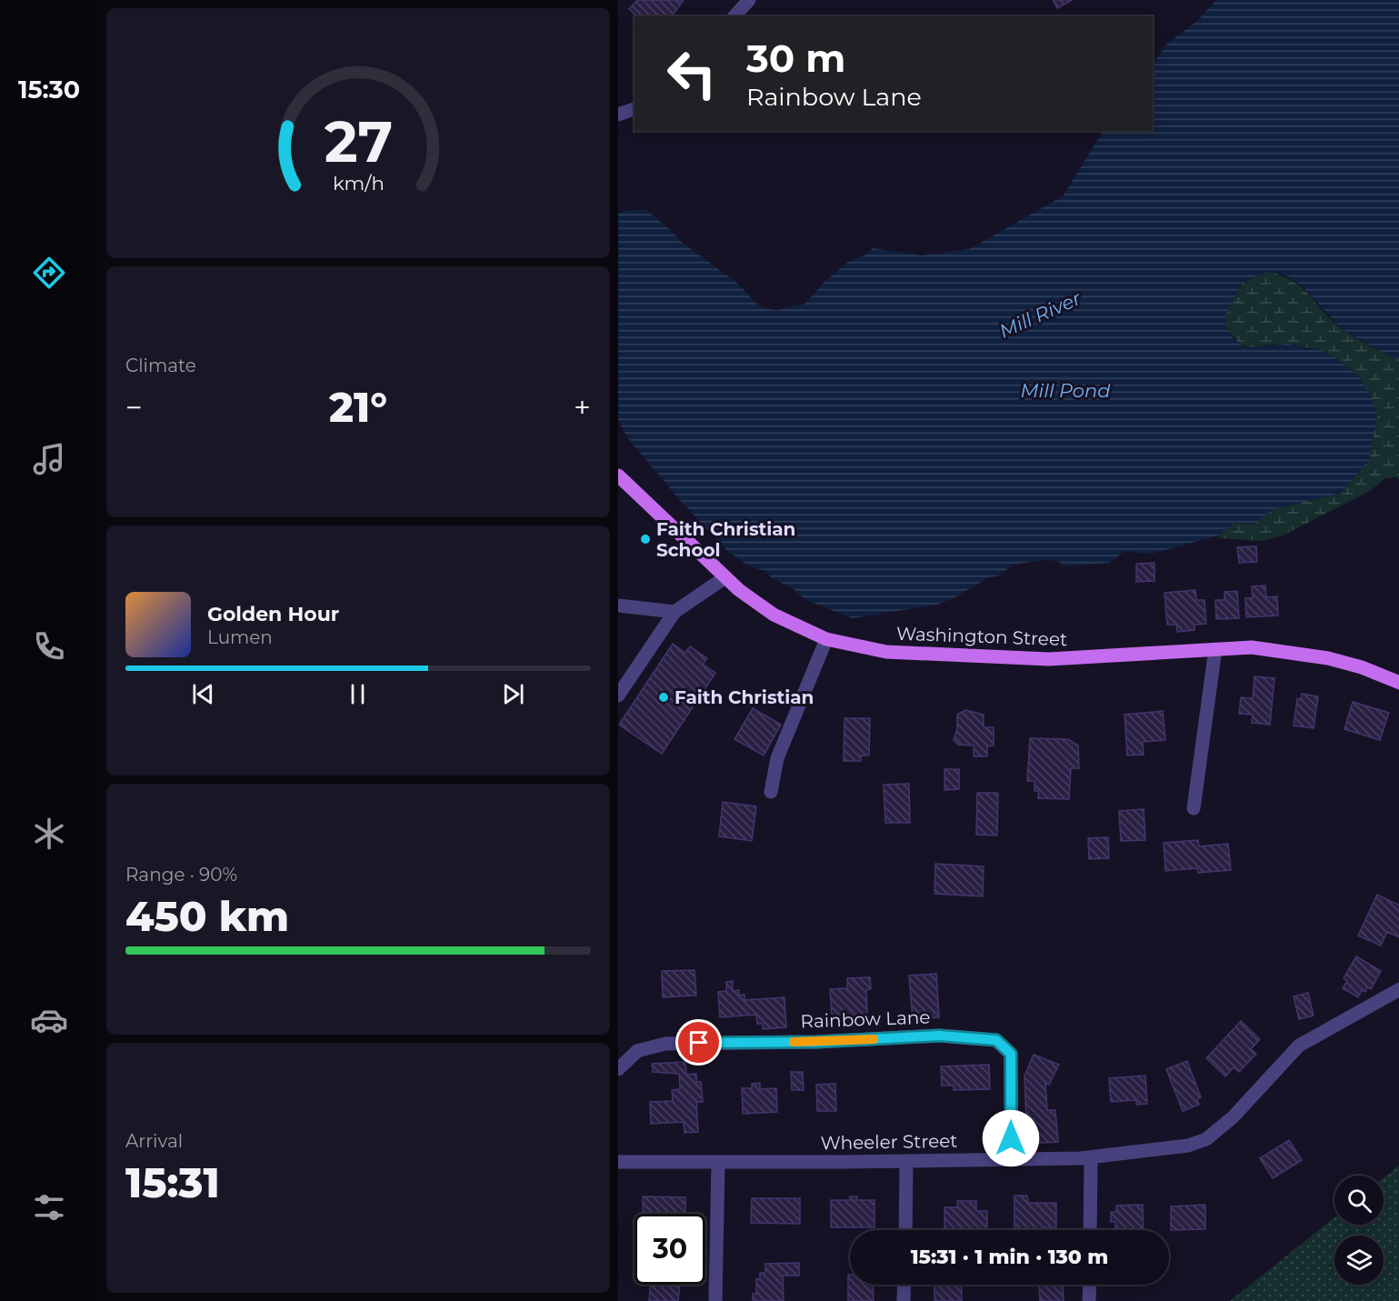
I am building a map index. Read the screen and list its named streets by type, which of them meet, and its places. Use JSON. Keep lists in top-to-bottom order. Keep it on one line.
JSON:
{"streets":{"main road":["Washington Street"],"street":["Rainbow Lane","Wheeler Street"]},"crossings":[["Rainbow Lane","Wheeler Street"]],"water":["Mill River","Mill Pond"],"places":["Faith Christian School","Faith Christian"],"page":{"tabs":"15:30","turn":["30 m","Rainbow Lane"],"tile":["Climate",["Range · 90%","450 km"],["Arrival","15:31"]],"heat":["−","21°","+"],"song":["Golden Hour","Lumen"],"limit":"30","trip":"15:31 · 1 min · 130 m","gauge":["27","km/h"]}}
